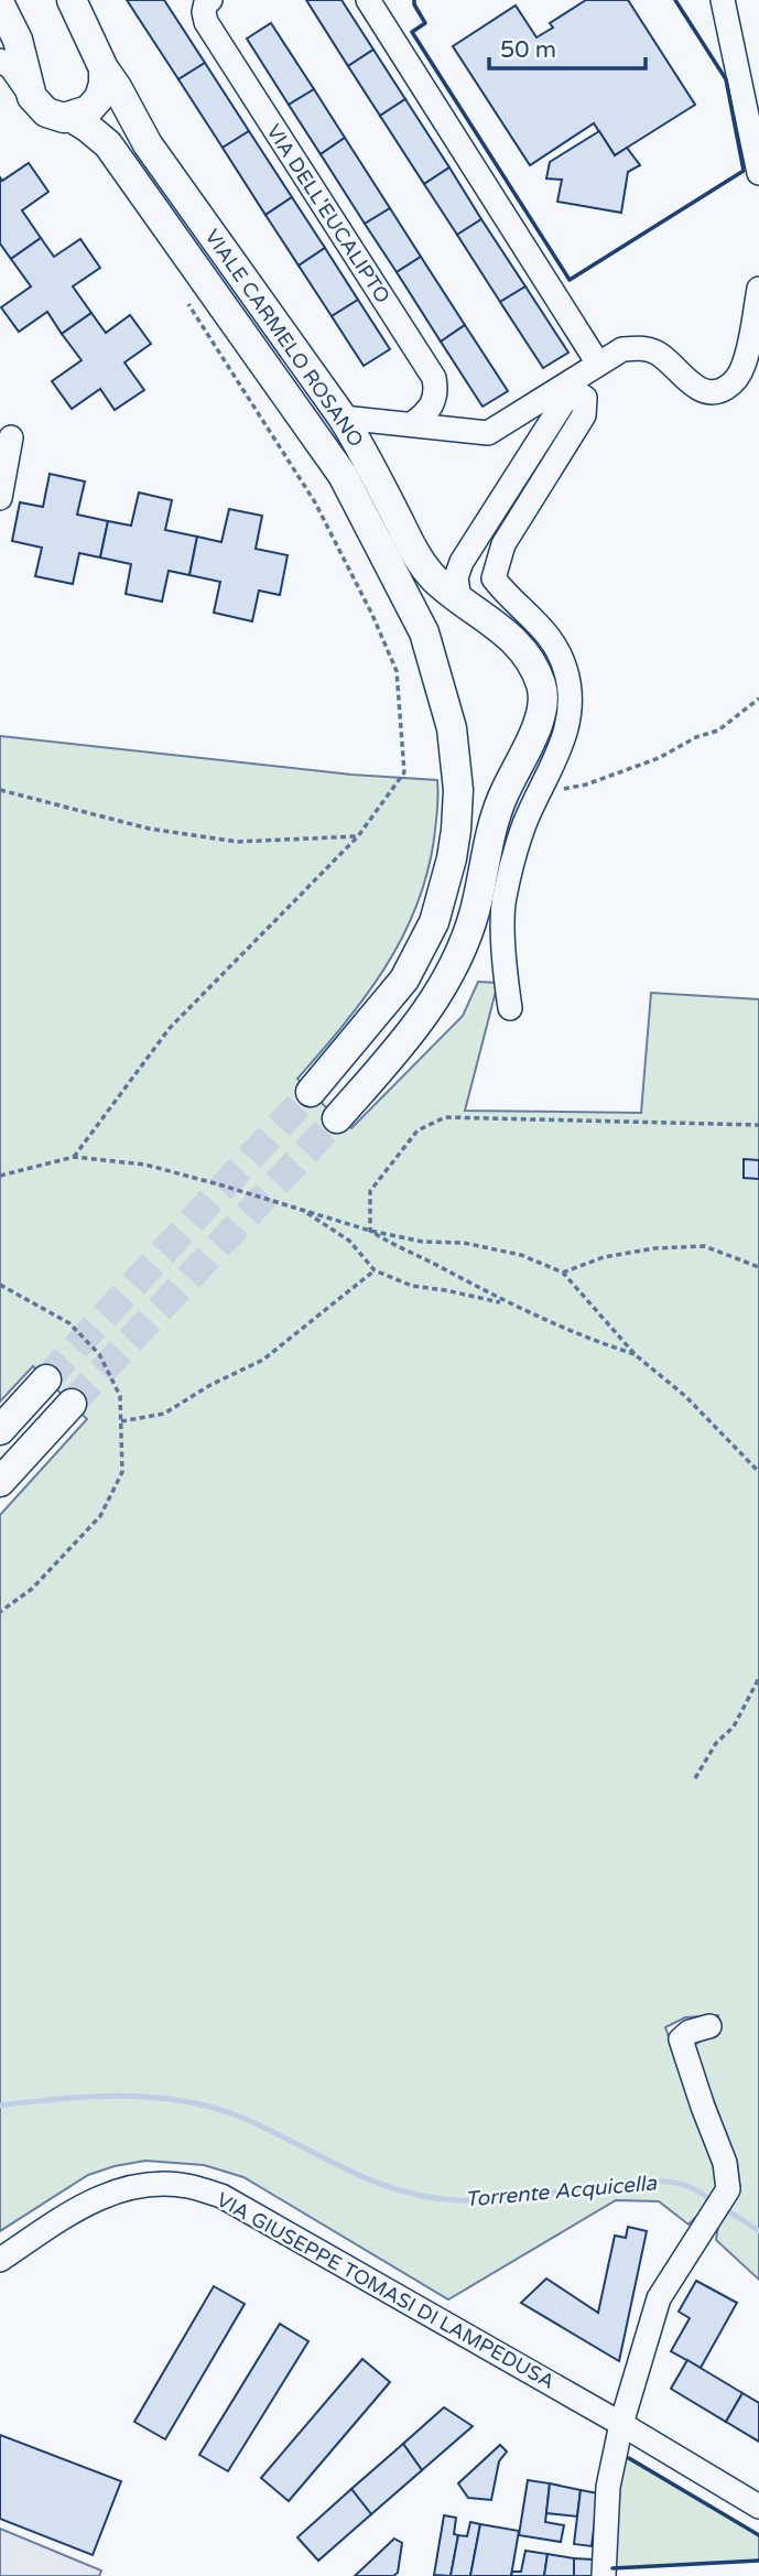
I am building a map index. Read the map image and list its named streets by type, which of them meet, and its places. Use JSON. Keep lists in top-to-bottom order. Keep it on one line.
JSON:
{"streets":{"main road":["VIALE CARMELO ROSANO"],"street":["VIA DELL'EUCALIPTO","VIA GIUSEPPE TOMASI DI LAMPEDUSA"]},"water":["Torrente Acquicella"],"scale_bar":"50 m"}
